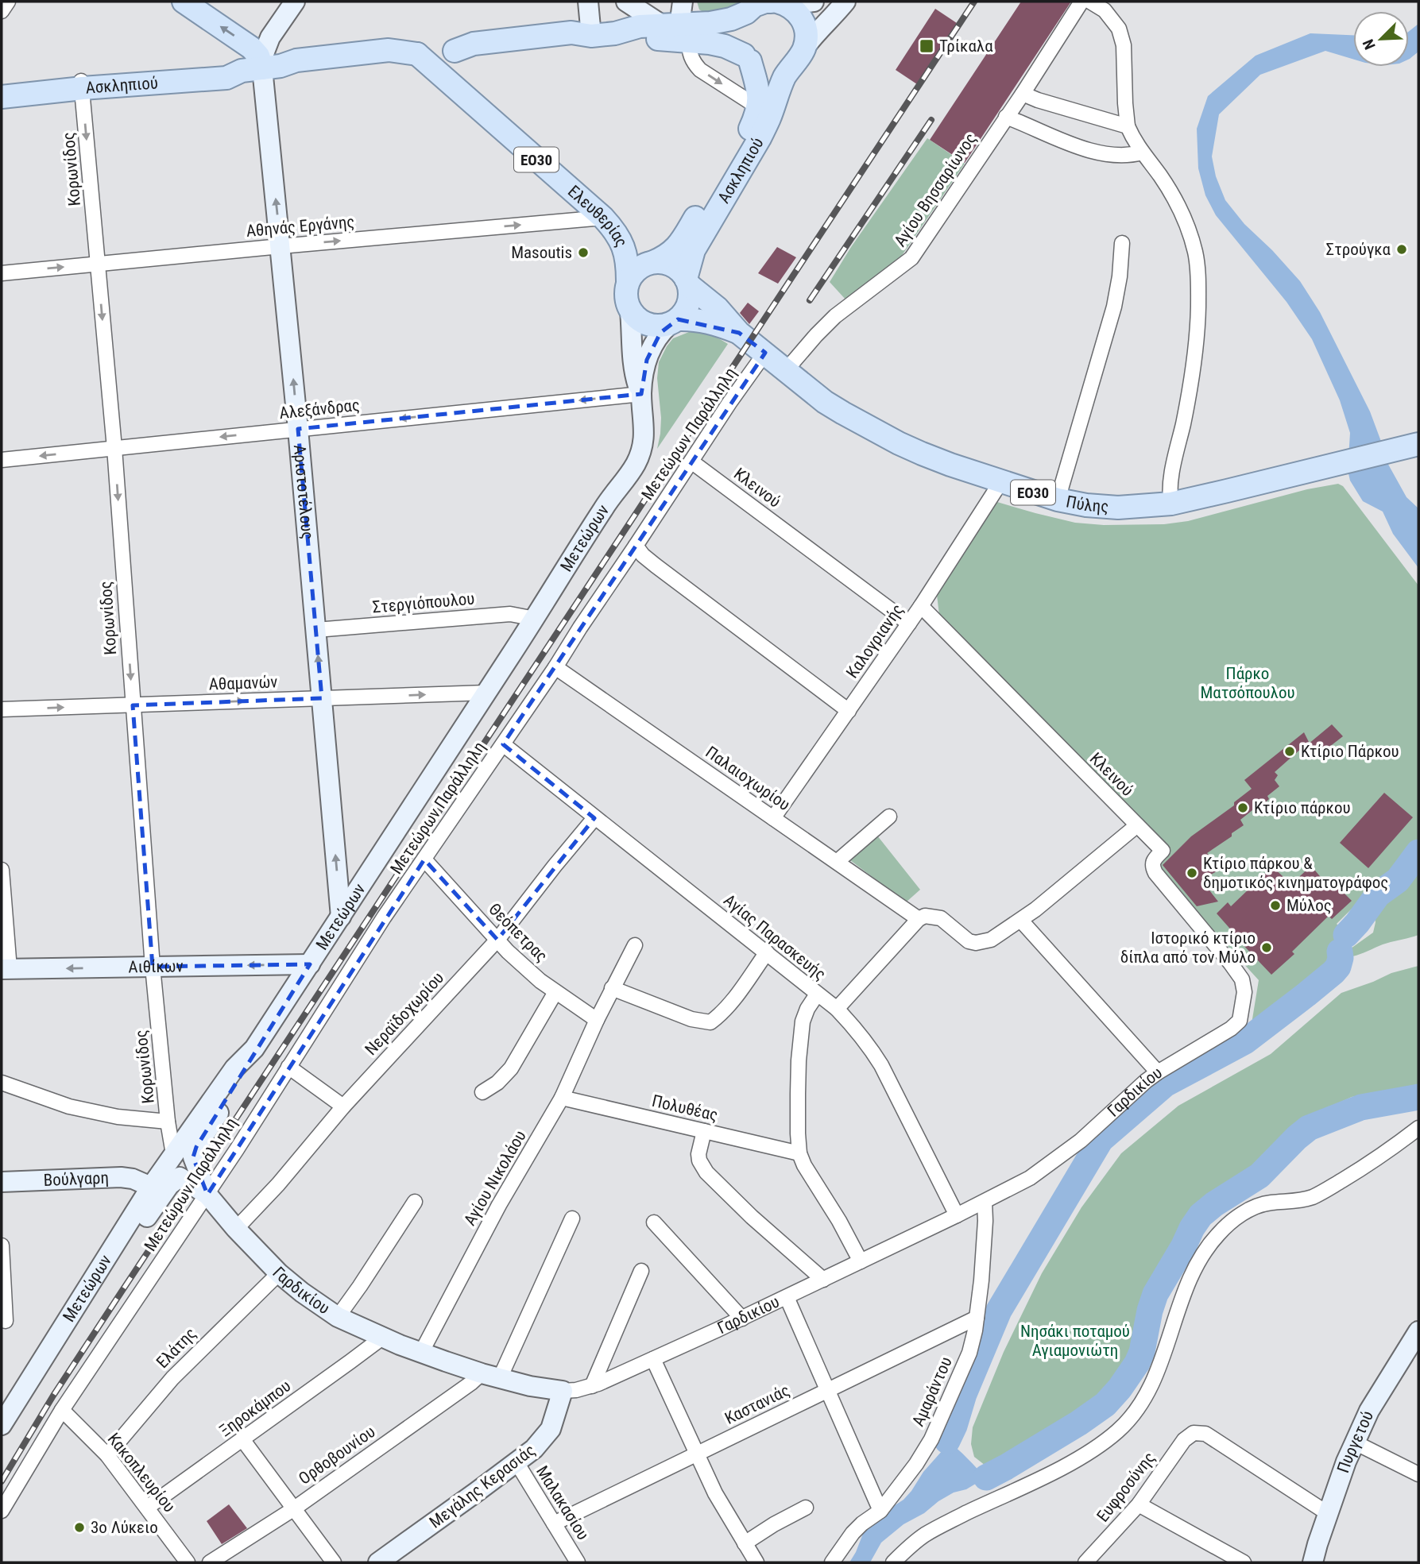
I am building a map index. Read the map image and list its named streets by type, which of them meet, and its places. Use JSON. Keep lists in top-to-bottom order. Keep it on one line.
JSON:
{"streets":{"main road":["Ασκληπιού","ΕΟ30","Ελευθερίας","Πύλης"],"street":["Κορωνίδος","Αγίου Βησσαρίωνος","Αθηνάς Εργάνης","Αλεξάνδρας","Μετεώρων Παράλληλη","Κλεινού","Αριστοτέλους","Μετεώρων","Στεργιόπουλου","Καλογριανής","Αθαμανών","Παλαιοχωρίου","Θεόπετρας","Αγίας Παρασκευής","Αιθίκων","Νεραϊδοχωρίου","Γαρδικίου","Πολυθέας","Αγίου Νικολάου","Βούλγαρη","Ελάτης","Αμαράντου","Καστανιάς","Ξηροκάμπου","Πυργετού","Ορθοβουνίου","Κακοπλευρίου","Μεγάλης Κερασιάς","Ευφροσύνης","Μαλακασίου"]},"crossings":[["Ασκληπιού","ΕΟ30"],["Ασκληπιού","Κορωνίδος"],["Ασκληπιού","Ελευθερίας"],["Ασκληπιού","Αριστοτέλους"],["Ασκληπιού","Μετεώρων"],["ΕΟ30","Ελευθερίας"],["ΕΟ30","Μετεώρων Παράλληλη"],["ΕΟ30","Πύλης"],["ΕΟ30","Μετεώρων"],["Κορωνίδος","Αθηνάς Εργάνης"],["Κορωνίδος","Αλεξάνδρας"],["Κορωνίδος","Μετεώρων"],["Κορωνίδος","Αθαμανών"],["Κορωνίδος","Αιθίκων"],["Αγίου Βησσαρίωνος","Πύλης"],["Ελευθερίας","Αθηνάς Εργάνης"],["Ελευθερίας","Μετεώρων"],["Αθηνάς Εργάνης","Αριστοτέλους"],["Αλεξάνδρας","Αριστοτέλους"],["Αλεξάνδρας","Μετεώρων"],["Μετεώρων Παράλληλη","Κλεινού"],["Μετεώρων Παράλληλη","Πύλης"],["Μετεώρων Παράλληλη","Παλαιοχωρίου"],["Μετεώρων Παράλληλη","Θεόπετρας"],["Μετεώρων Παράλληλη","Αγίας Παρασκευής"],["Μετεώρων Παράλληλη","Γαρδικίου"],["Μετεώρων Παράλληλη","Κακοπλευρίου"],["Κλεινού","Καλογριανής"],["Κλεινού","Γαρδικίου"],["Αριστοτέλους","Μετεώρων"],["Αριστοτέλους","Στεργιόπουλου"],["Αριστοτέλους","Αθαμανών"],["Πύλης","Καλογριανής"],["Μετεώρων","Στεργιόπουλου"],["Μετεώρων","Αθαμανών"],["Μετεώρων","Αιθίκων"],["Μετεώρων","Βούλγαρη"],["Καλογριανής","Παλαιοχωρίου"],["Θεόπετρας","Νεραϊδοχωρίου"],["Θεόπετρας","Αγίου Νικολάου"],["Αγίας Παρασκευής","Νεραϊδοχωρίου"],["Αγίας Παρασκευής","Γαρδικίου"],["Νεραϊδοχωρίου","Γαρδικίου"],["Γαρδικίου","Αγίου Νικολάου"],["Γαρδικίου","Ελάτης"],["Γαρδικίου","Αμαράντου"],["Γαρδικίου","Ξηροκάμπου"],["Γαρδικίου","Ορθοβουνίου"],["Γαρδικίου","Μεγάλης Κερασιάς"],["Πολυθέας","Αγίου Νικολάου"],["Ελάτης","Κακοπλευρίου"],["Αμαράντου","Καστανιάς"],["Καστανιάς","Μαλακασίου"],["Ξηροκάμπου","Κακοπλευρίου"],["Πυργετού","Ευφροσύνης"],["Μεγάλης Κερασιάς","Μαλακασίου"]],"one_way":["Κορωνίδος","Αθηνάς Εργάνης","Αλεξάνδρας","Αριστοτέλους","Αθαμανών"],"parks":["Πάρκο Ματσόπουλου","Νησάκι ποταμού Αγιαμονιώτη"],"places":{"transit":["Τρίκαλα"],"other":["Στρούγκα","Masoutis","Κτίριο Πάρκου","Κτίριο πάρκου","Κτίριο πάρκου & δημοτικός κινηματογράφος","Μύλος","Ιστορικό κτίριο δίπλα από τον Μύλο","3ο Λύκειο"]},"north":"bottom left"}
